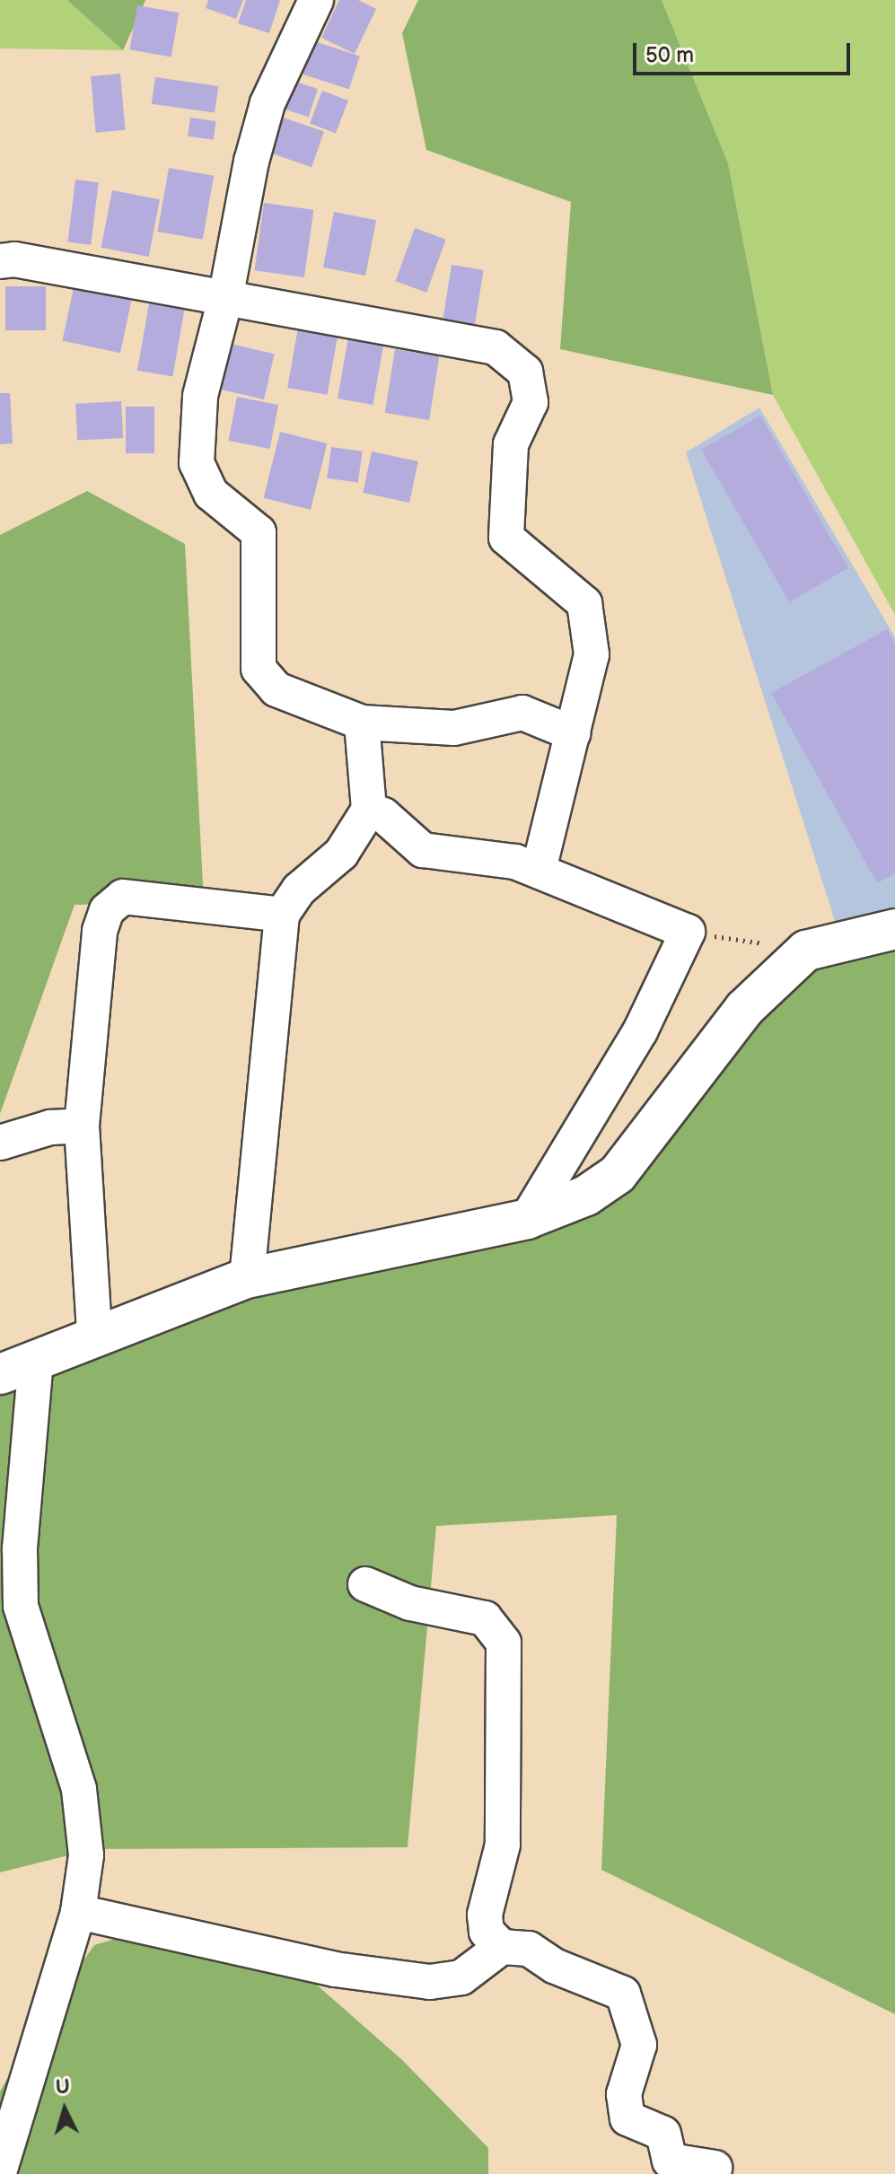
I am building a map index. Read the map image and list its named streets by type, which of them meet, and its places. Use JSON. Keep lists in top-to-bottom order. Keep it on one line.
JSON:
{"scale_bar":"50 m","north":"top"}
